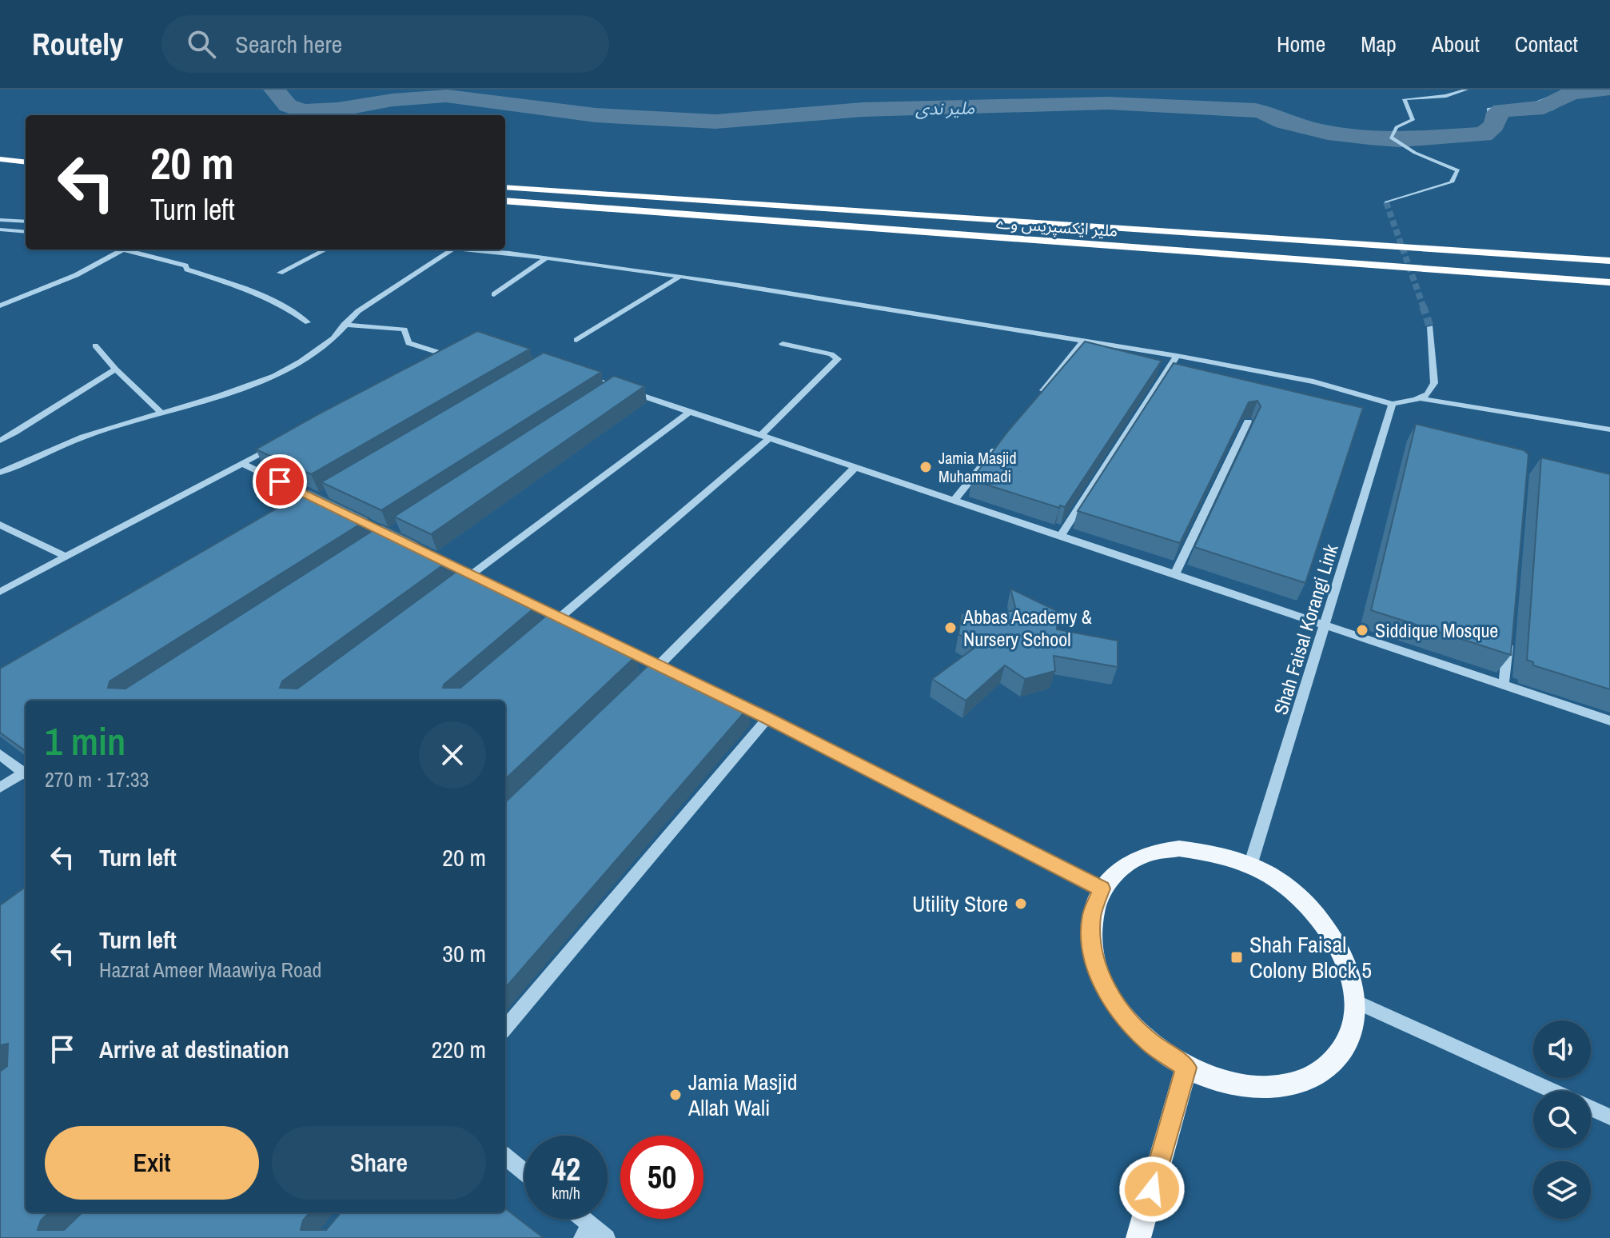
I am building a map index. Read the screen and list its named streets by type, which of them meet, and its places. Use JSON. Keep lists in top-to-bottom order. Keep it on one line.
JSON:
{"streets":{"highway":["ملیر ایکسپریس وے"],"street":["Shah Faisal Korangi Link"]},"water":["ملیر ندی"],"places":{"other":["Jamia Masjid Muhammadi","Abbas Academy & Nursery School","Siddique Mosque","Utility Store","Jamia Masjid Allah Wali"],"transit":["Shah Faisal Colony Block 5"]},"page":{"header":"Routely","search":"Search here","nav":["Home","Map","About","Contact"],"turn":["20 m","Turn left"],"heading":["1 min","270 m · 17:33"],"list":[{"name":"Turn left","value":"20 m"},{"name":"Turn left","note":"Hazrat Ameer Maawiya Road","value":"30 m"},{"name":"Arrive at destination","value":"220 m"}],"buttons":["Exit","Share"],"speed":"42 km/h","limit":"50"}}
